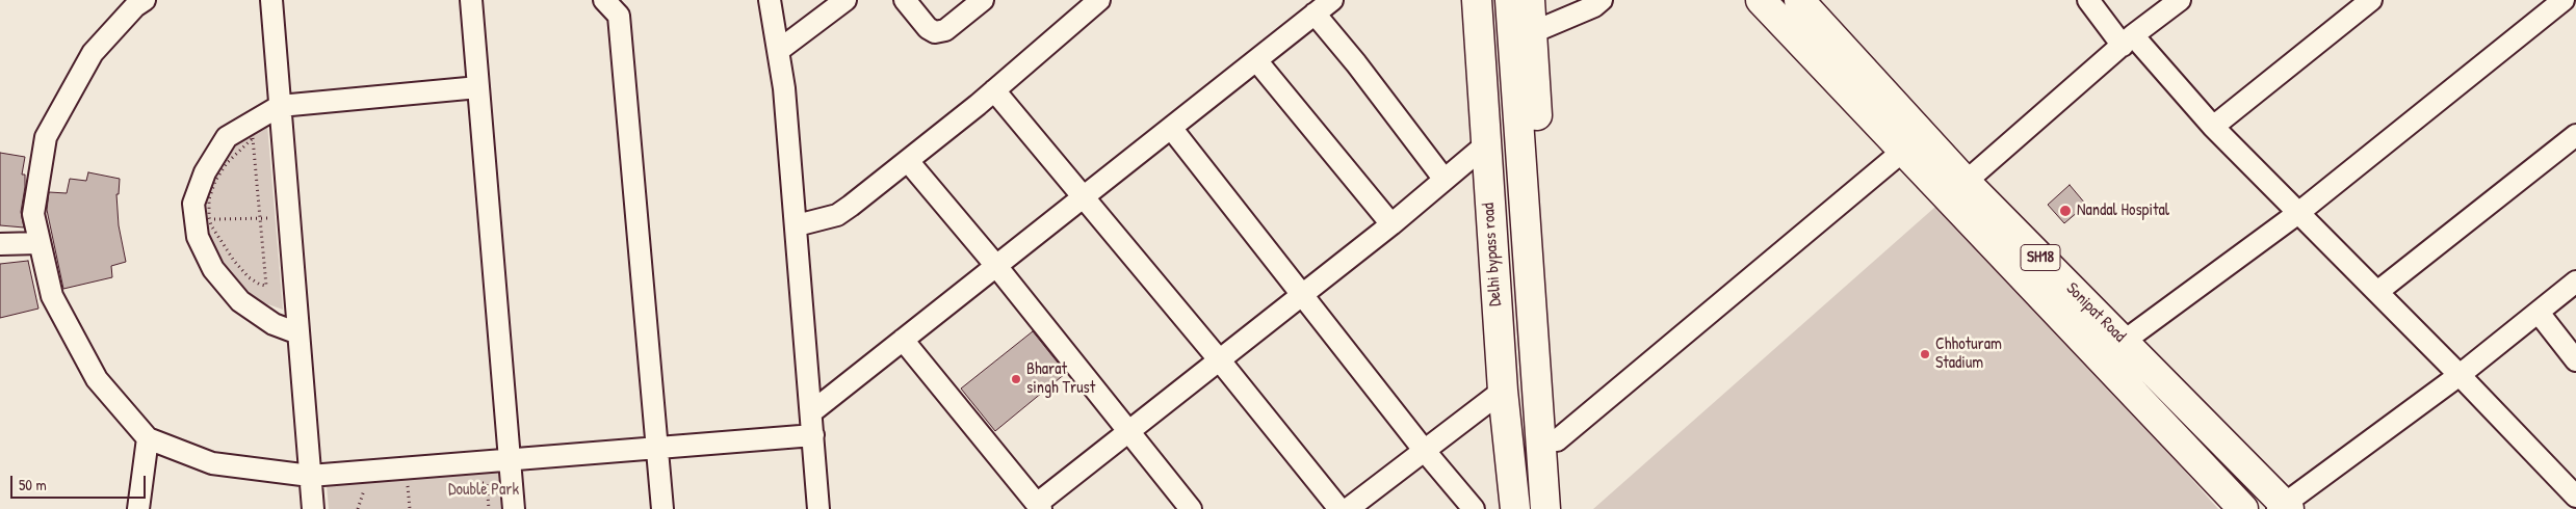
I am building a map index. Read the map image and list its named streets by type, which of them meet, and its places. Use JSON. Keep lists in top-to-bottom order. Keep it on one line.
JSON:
{"streets":{"main road":["Delhi bypass road","SH18","Sonipat Road"]},"parks":["Double Park"],"places":["Nandal Hospital","Chhoturam Stadium","Bharat singh Trust"],"scale_bar":"50 m"}
